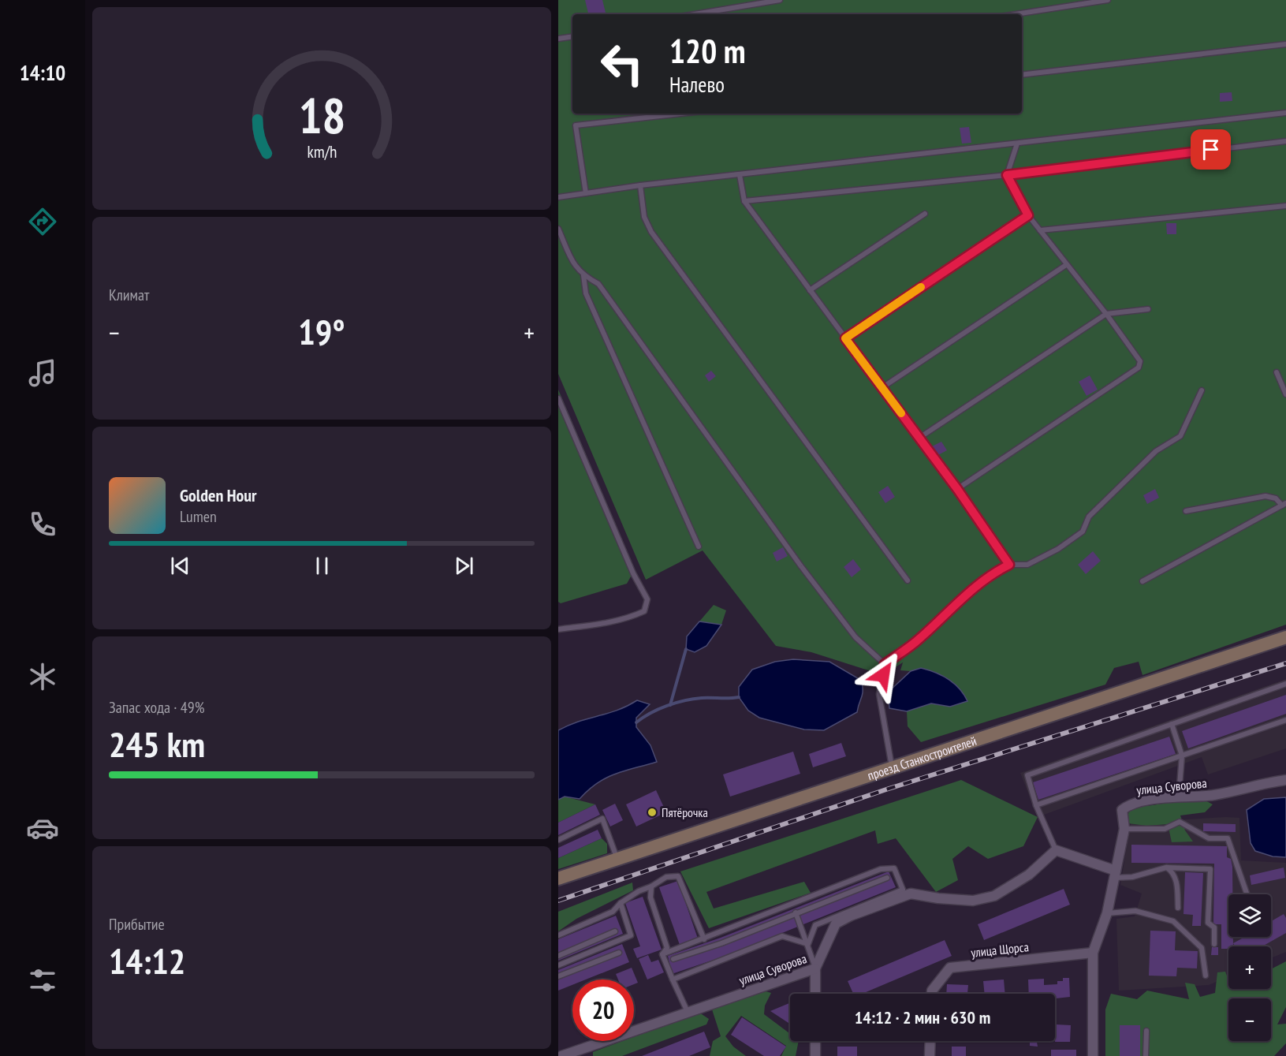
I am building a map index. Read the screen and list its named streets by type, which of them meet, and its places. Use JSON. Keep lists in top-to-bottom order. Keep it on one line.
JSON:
{"streets":{"main road":["проезд Станкостроителей"],"street":["улица Суворова","улица Щорса"]},"crossings":[["улица Суворова","улица Щорса"]],"places":["Пятёрочка"],"page":{"tabs":"14:10","turn":["120 m","Налево"],"tile":["Климат",["Запас хода · 49%","245 km"],["Прибытие","14:12"]],"heat":["−","19°","+"],"song":["Golden Hour","Lumen"],"map_buttons":["+","−"],"limit":"20","trip":"14:12 · 2 мин · 630 m","gauge":["18","km/h"]}}
